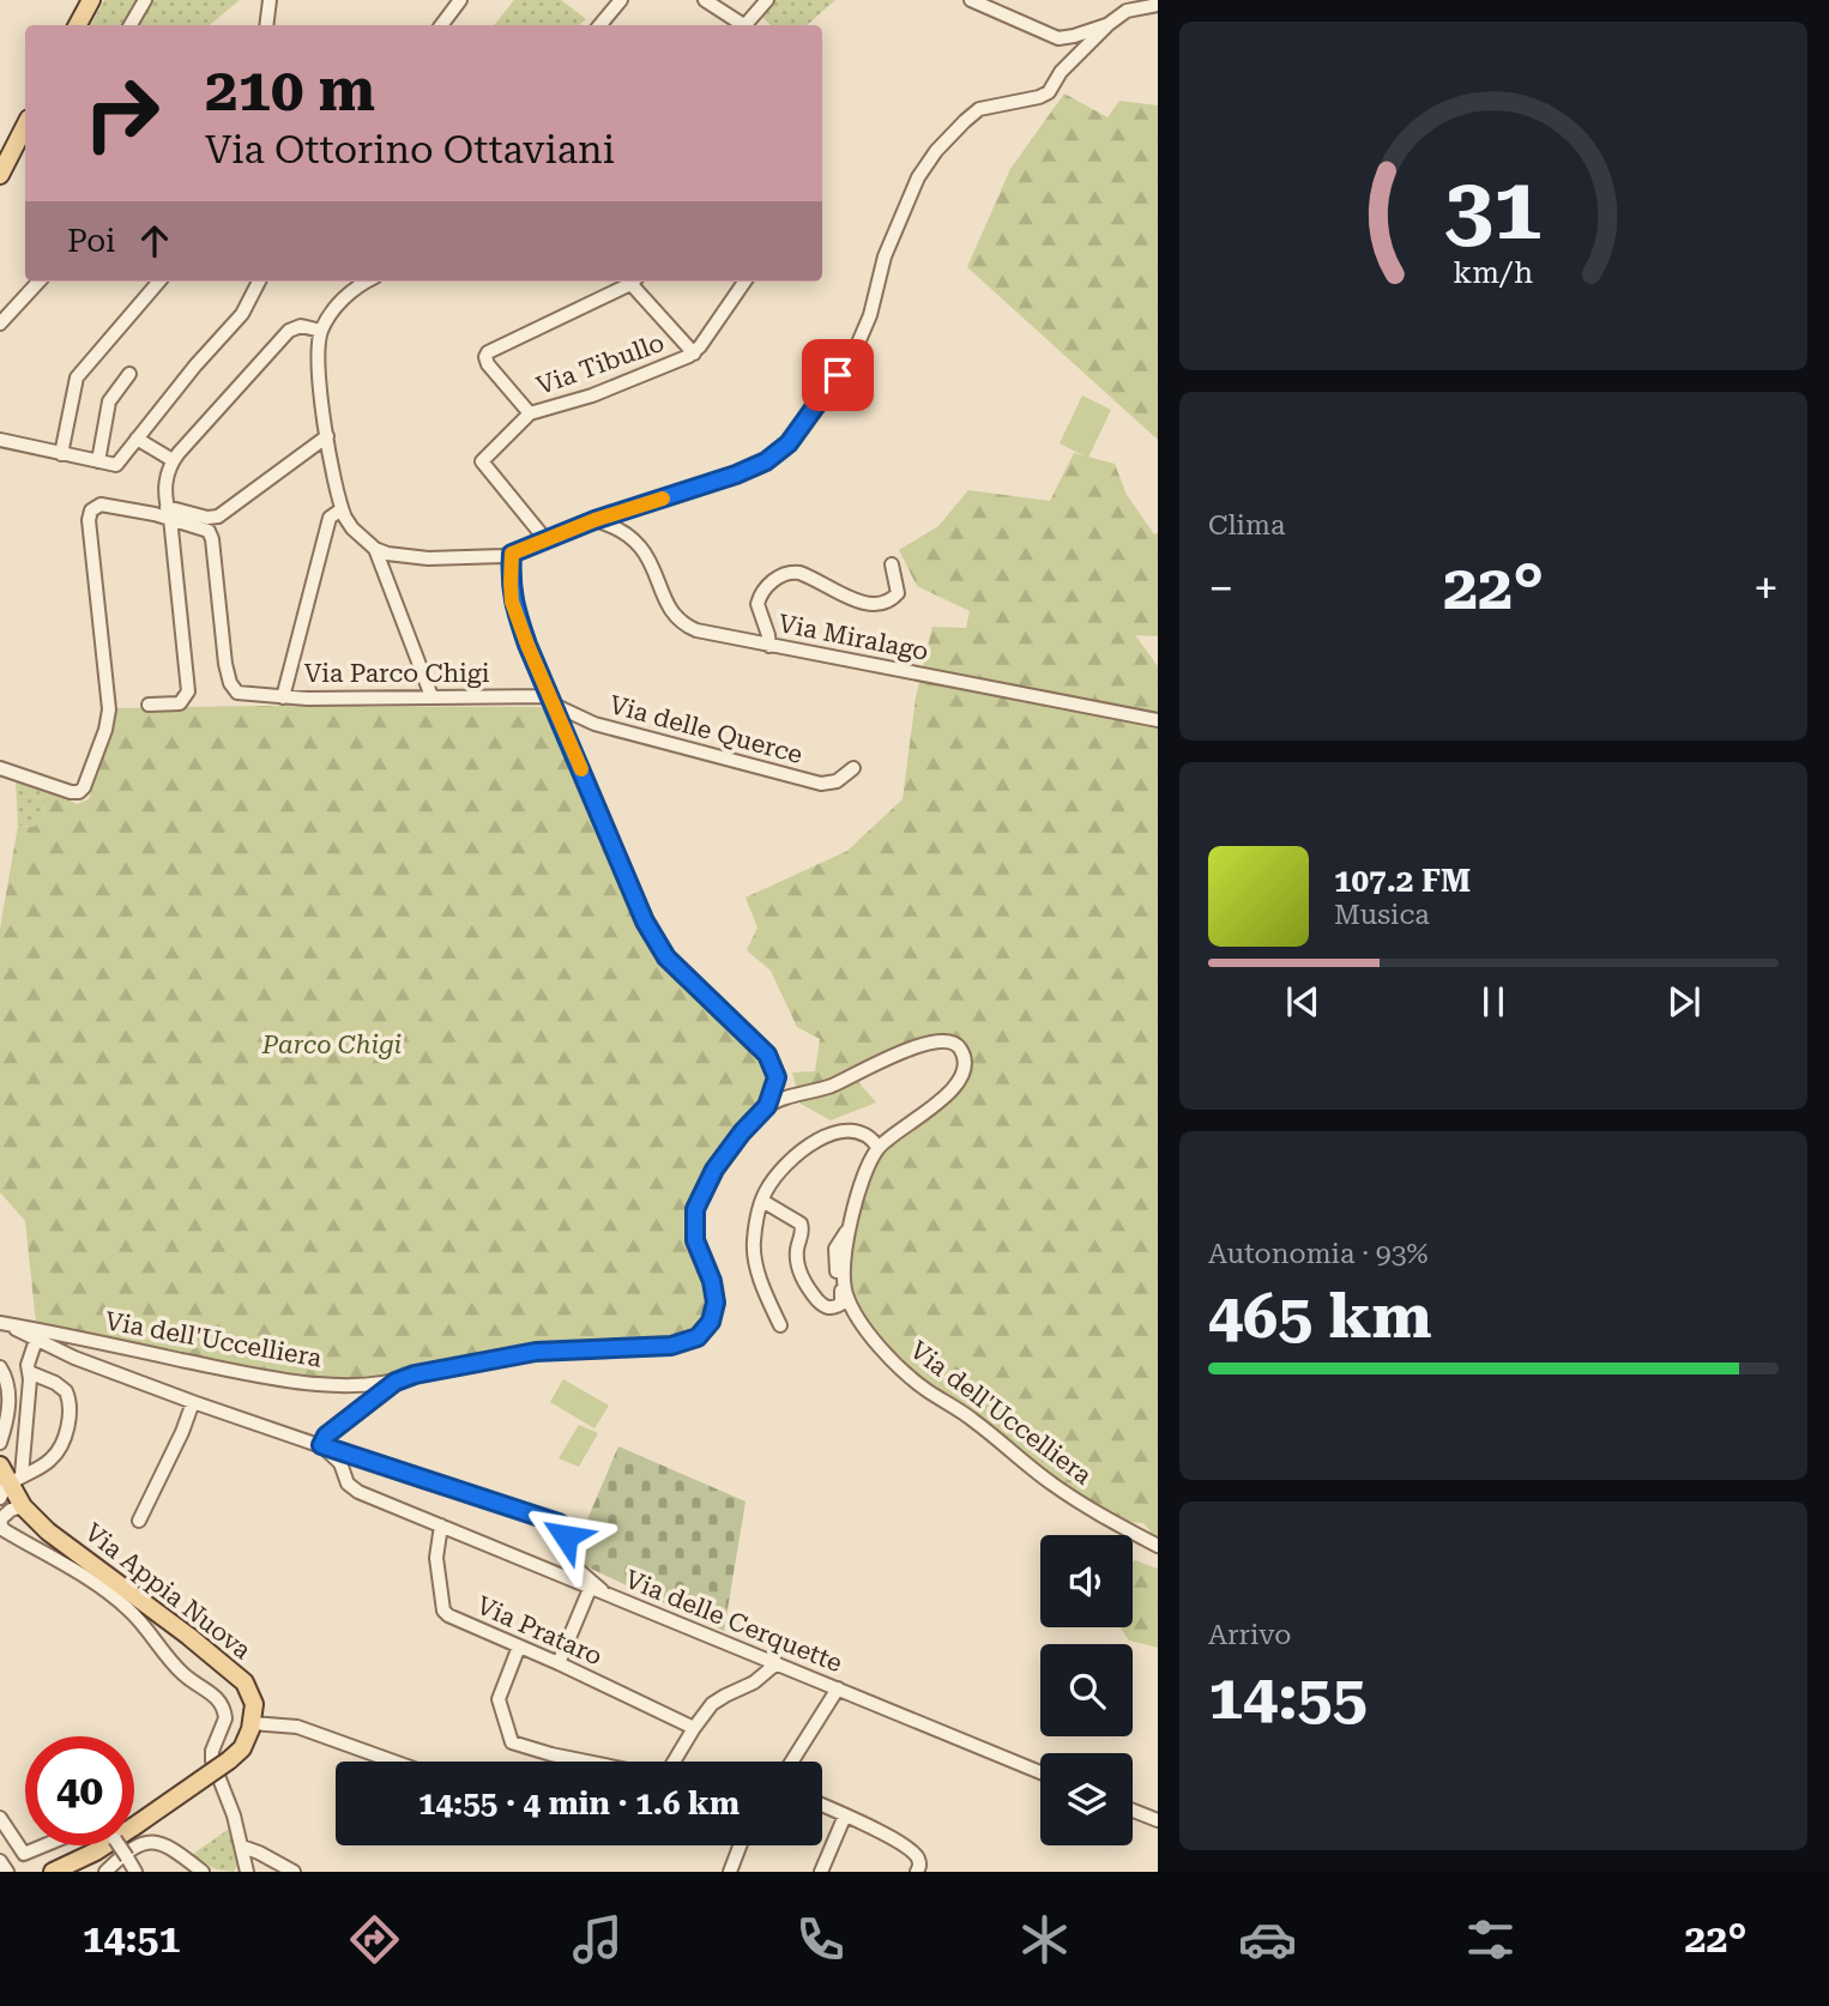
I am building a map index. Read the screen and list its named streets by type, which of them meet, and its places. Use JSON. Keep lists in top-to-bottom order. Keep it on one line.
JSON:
{"streets":{"main road":["Via Appia Nuova"],"street":["Via Tibullo","Via Miralago","Via Parco Chigi","Via delle Querce","Via dell'Uccelliera","Via delle Cerquette","Via Prataro"]},"crossings":[["Via Parco Chigi","Via delle Querce"],["Via delle Cerquette","Via Prataro"]],"parks":["Parco Chigi"],"page":{"turn":["210 m","Via Ottorino Ottaviani"],"then":"Poi","tile":["Clima",["Autonomia · 93%","465 km"],["Arrivo","14:55"]],"heat":["−","22°","+"],"song":["107.2 FM","Musica"],"limit":"40","trip":"14:55 · 4 min · 1.6 km","tabs":["14:51","22°"],"gauge":["31","km/h"]}}
